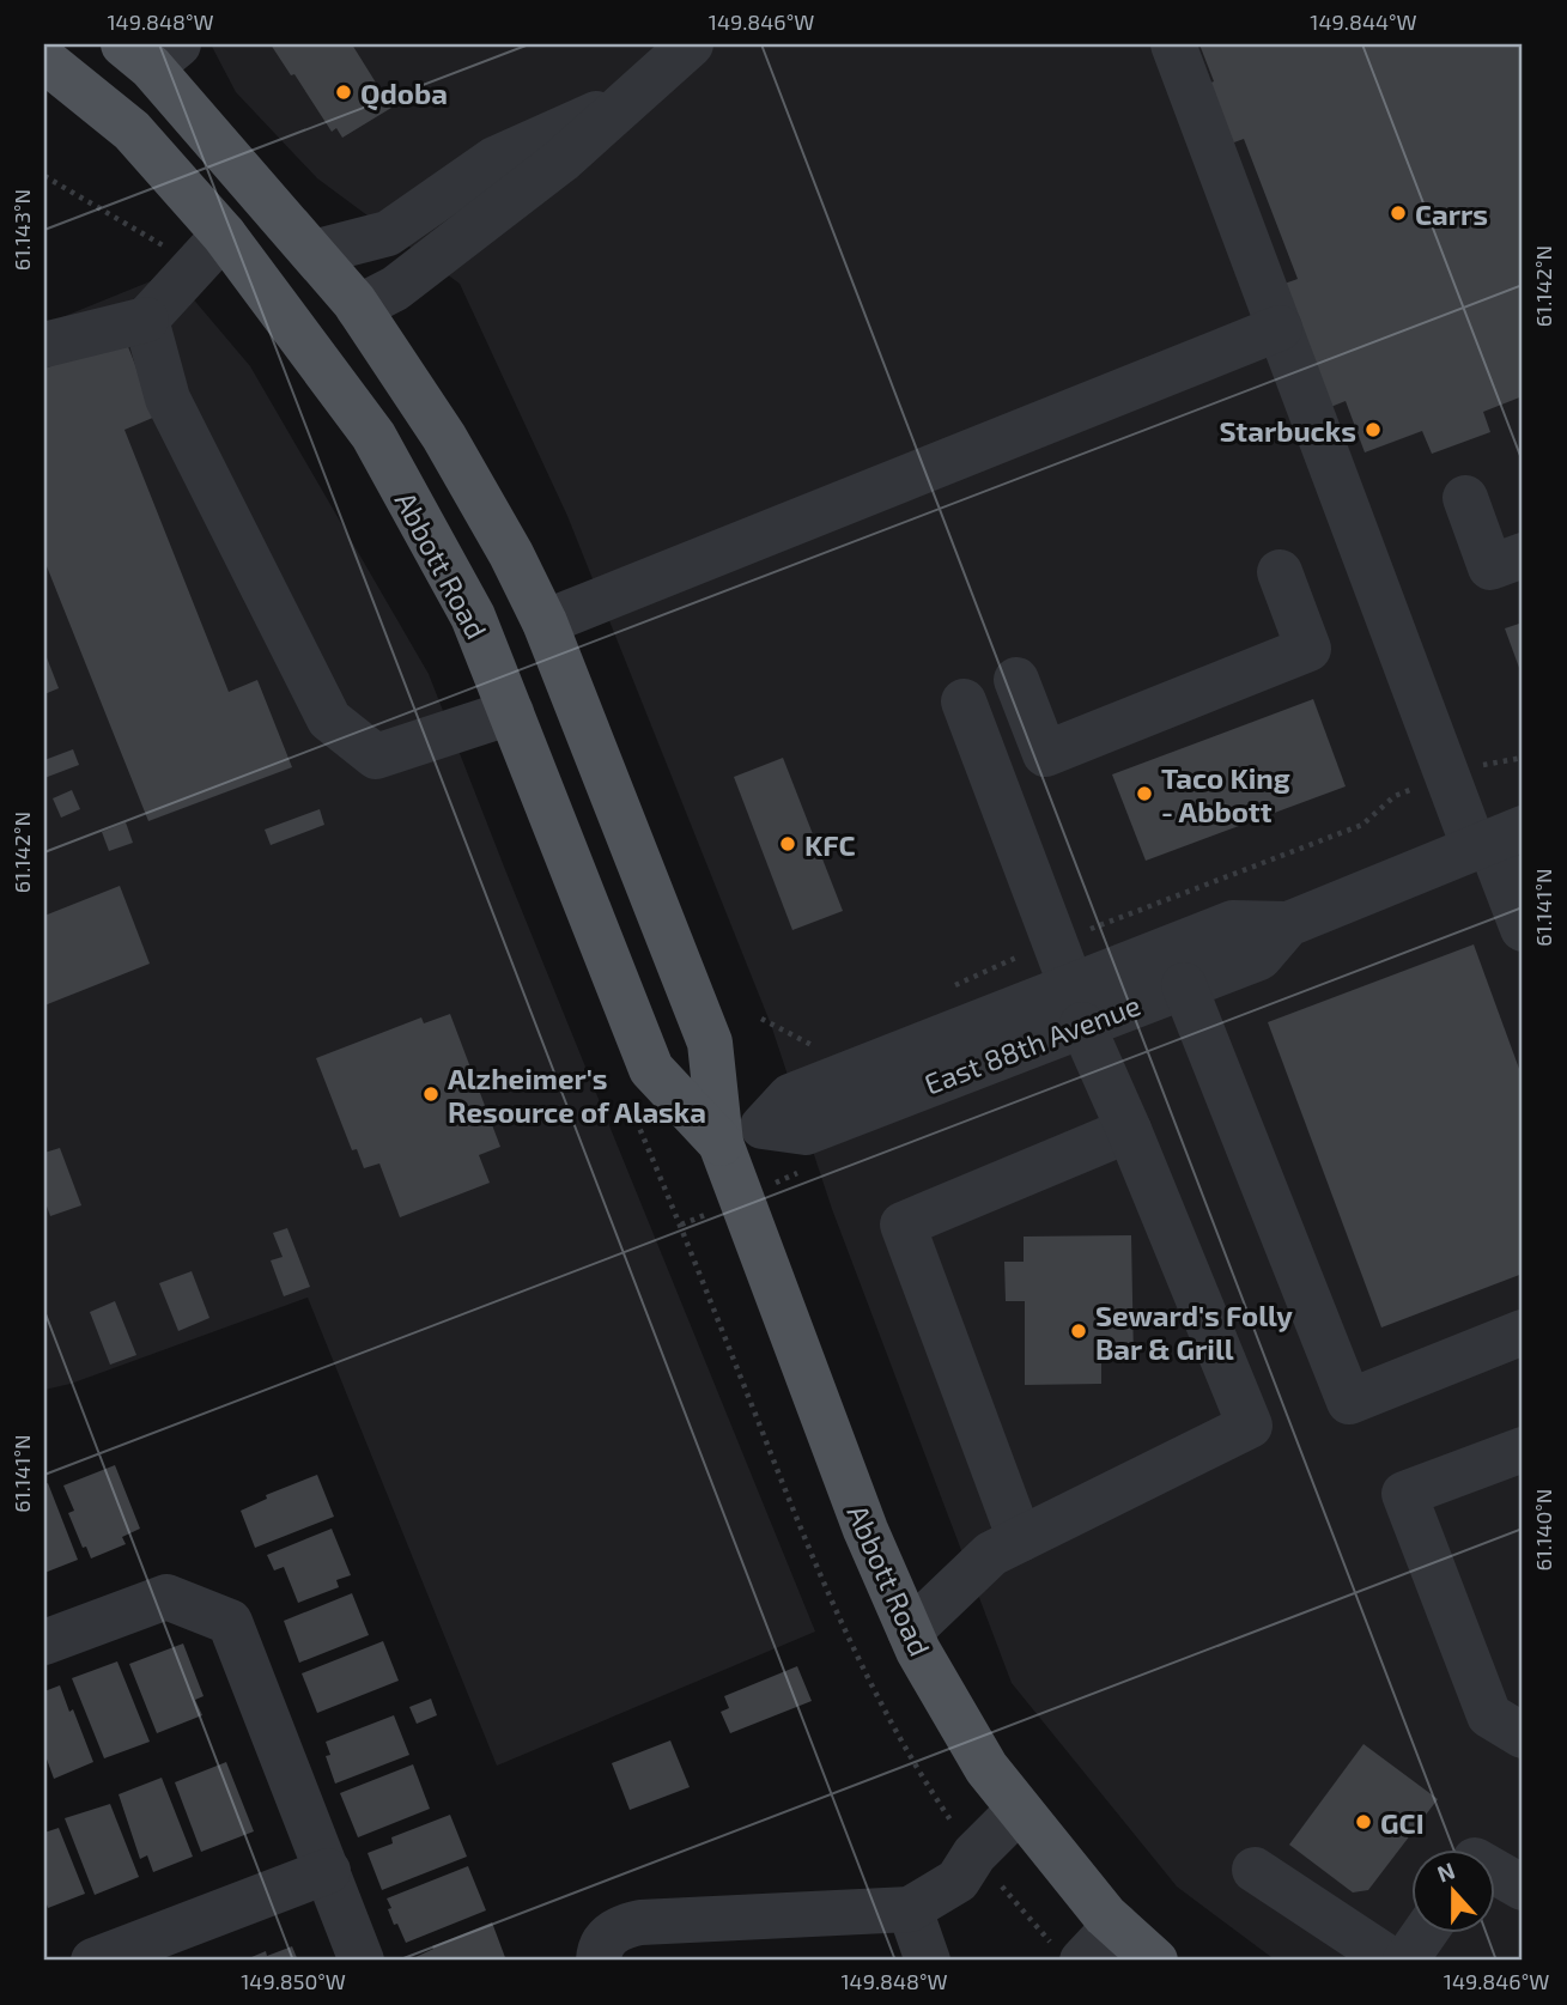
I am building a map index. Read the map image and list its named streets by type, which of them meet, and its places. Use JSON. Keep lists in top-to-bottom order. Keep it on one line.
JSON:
{"streets":{"main road":["Abbott Road"],"street":["East 88th Avenue"]},"crossings":[["Abbott Road","East 88th Avenue"]],"places":["Qdoba","Carrs","Starbucks","Taco King - Abbott","KFC","Alzheimer's Resource of Alaska","Seward's Folly Bar & Grill","GCI"],"north":"top","coordinates":["149.848°W","149.846°W","149.844°W","61.143°N","61.142°N","61.141°N","61.140°N","149.850°W"]}
